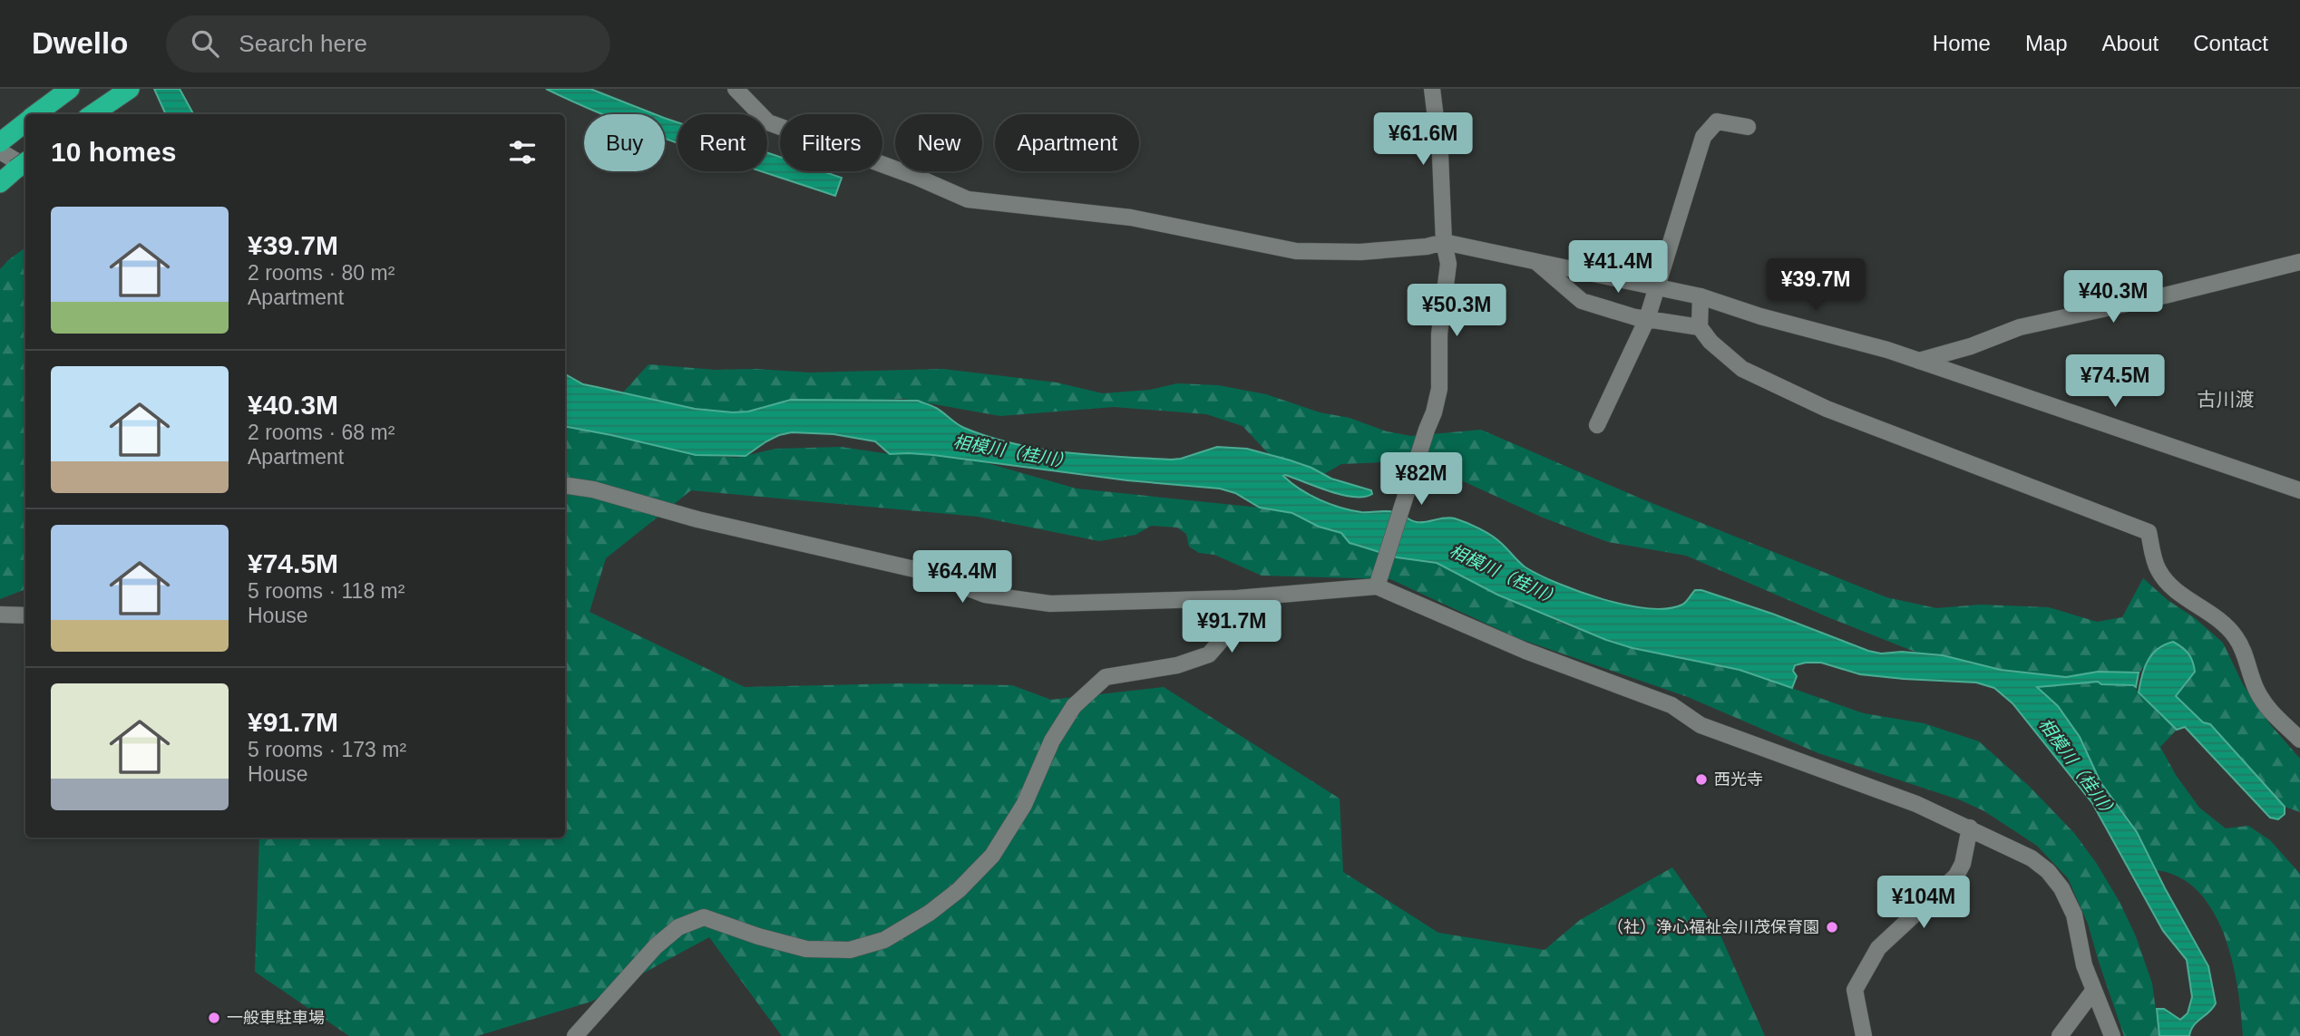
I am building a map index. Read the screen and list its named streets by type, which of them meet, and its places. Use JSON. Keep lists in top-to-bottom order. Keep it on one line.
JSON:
{"districts":["古川渡"],"water":["相模川（桂川）"],"places":["西光寺","（社）浄心福祉会川茂保育園","一般車駐車場"],"page":{"header":"Dwello","search":"Search here","nav":["Home","Map","About","Contact"],"price":["¥61.6M","¥41.4M","¥39.7M","¥40.3M","¥50.3M","¥74.5M","¥82M","¥64.4M","¥91.7M","¥104M"],"chip":["Buy","Rent","Filters","New","Apartment"],"heading":"10 homes","list":[{"name":"¥39.7M","note":"2 rooms · 80 m² · Apartment"},{"name":"¥40.3M","note":"2 rooms · 68 m² · Apartment"},{"name":"¥74.5M","note":"5 rooms · 118 m² · House"},{"name":"¥91.7M","note":"5 rooms · 173 m² · House"}]}}
